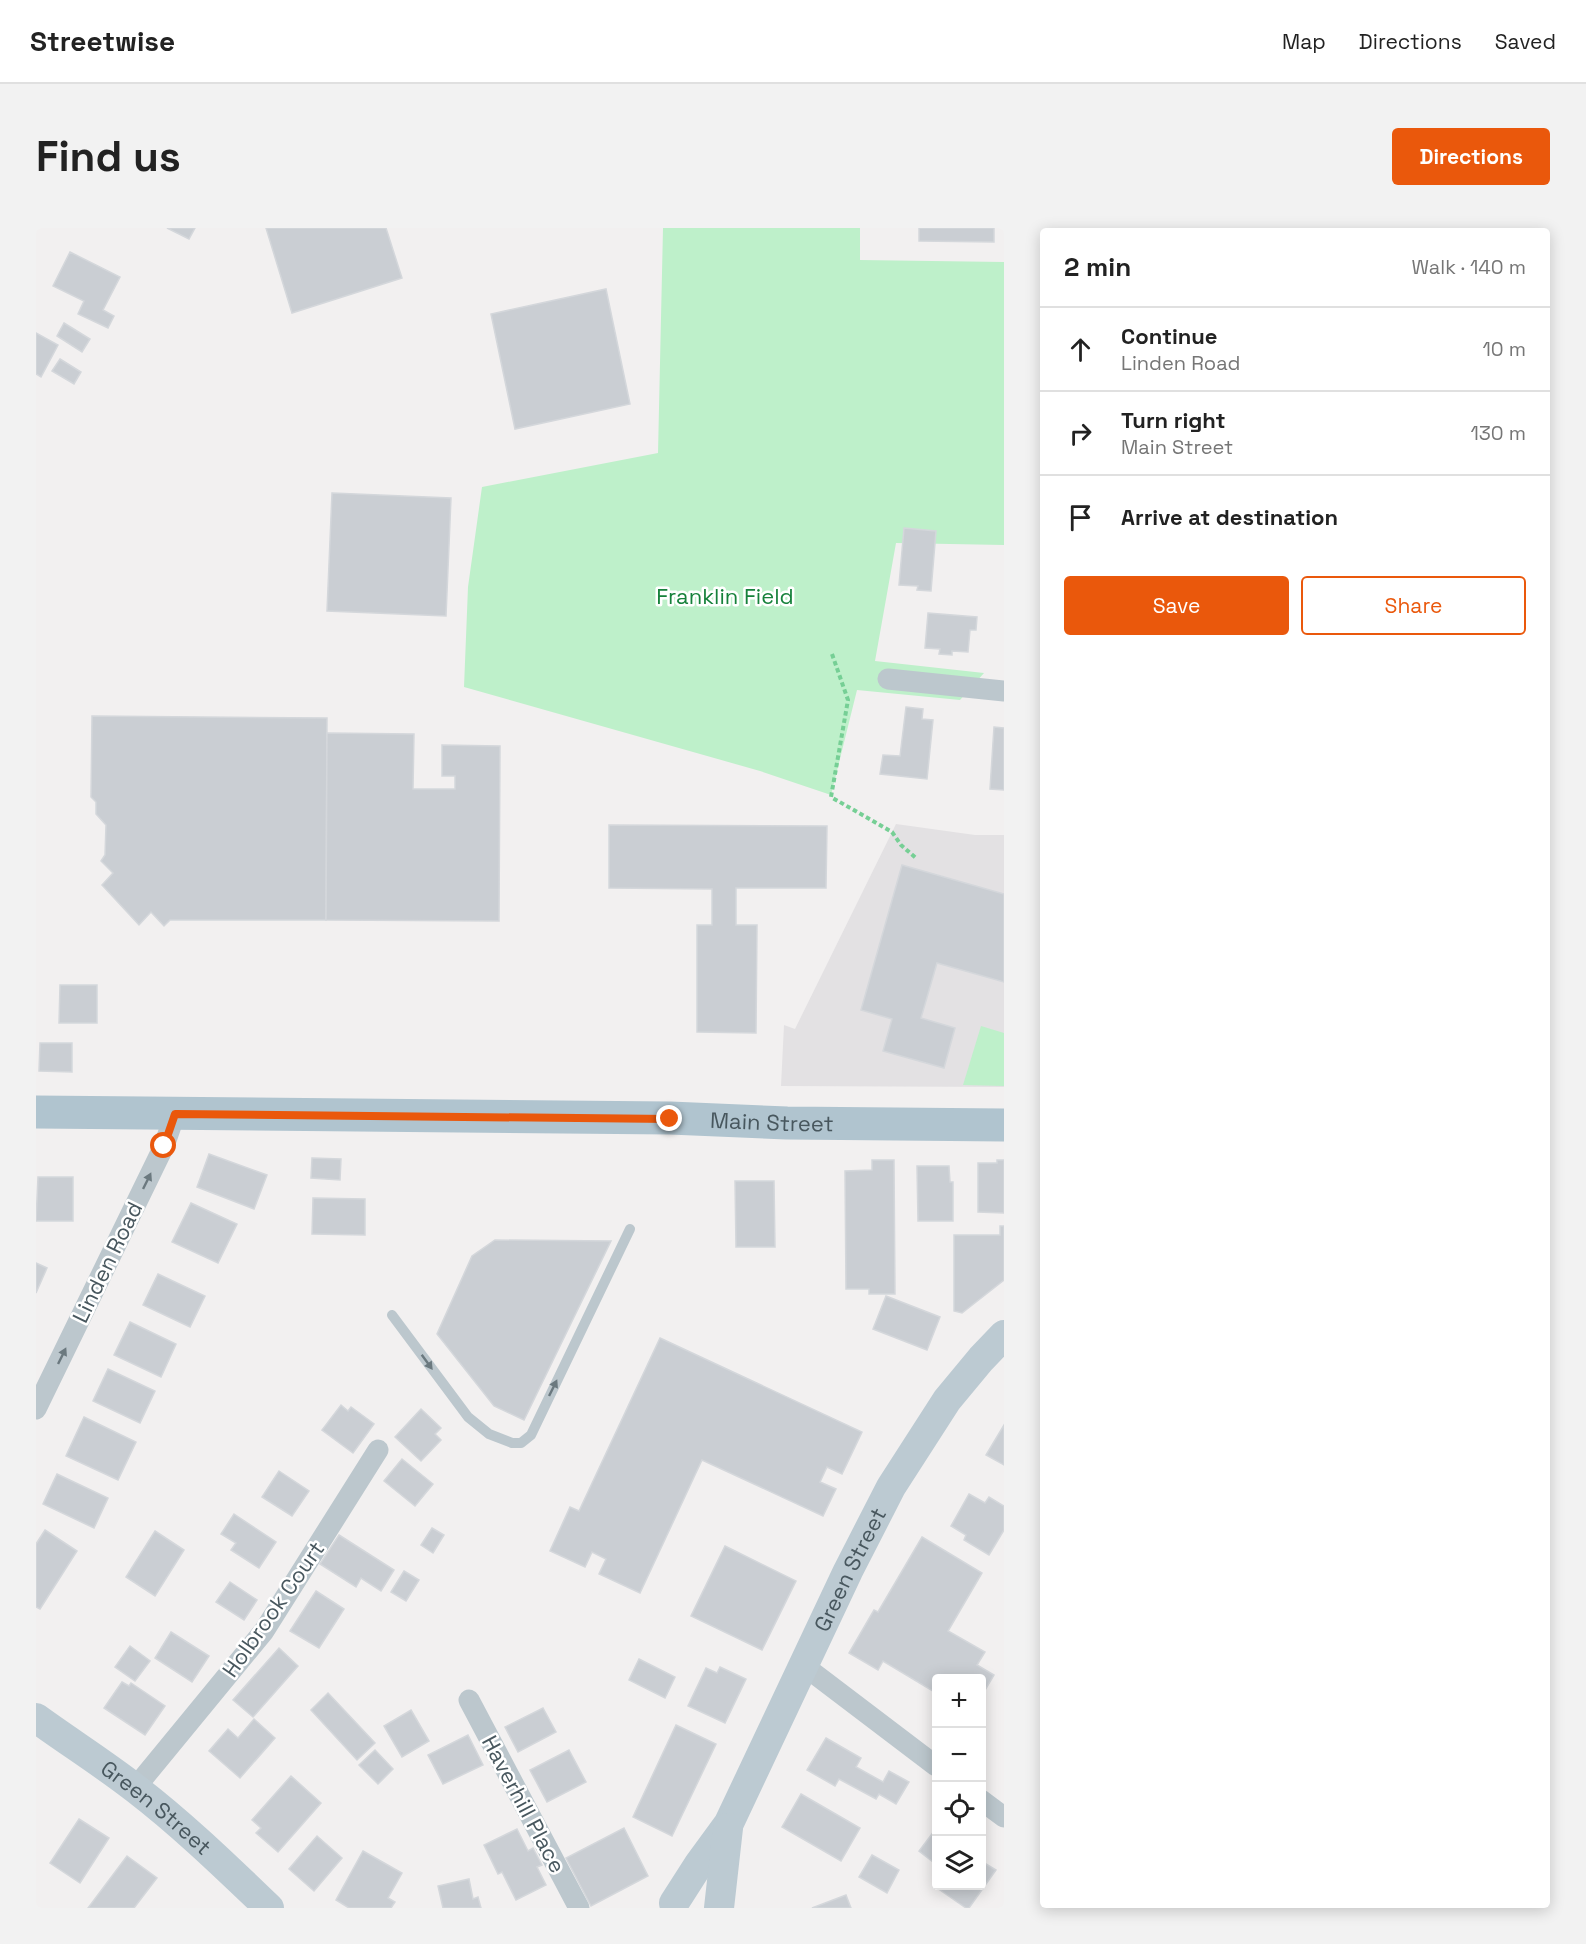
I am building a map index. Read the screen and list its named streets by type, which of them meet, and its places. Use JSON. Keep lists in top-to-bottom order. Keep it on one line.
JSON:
{"streets":{"main road":["Main Street"],"street":["Linden Road","Green Street","Holbrook Court","Haverhill Place"]},"crossings":[["Main Street","Linden Road"],["Green Street","Holbrook Court"]],"one_way":["Linden Road"],"parks":["Franklin Field"],"page":{"header":"Streetwise","nav":["Map","Directions","Saved"],"buttons":["Directions",["Save","Share"]],"title":"Find us","heading":["2 min","Walk · 140 m"],"list":[["Continue","Linden Road","10 m"],["Turn right","Main Street","130 m"],"Arrive at destination"],"map_buttons":["+","−"]}}
